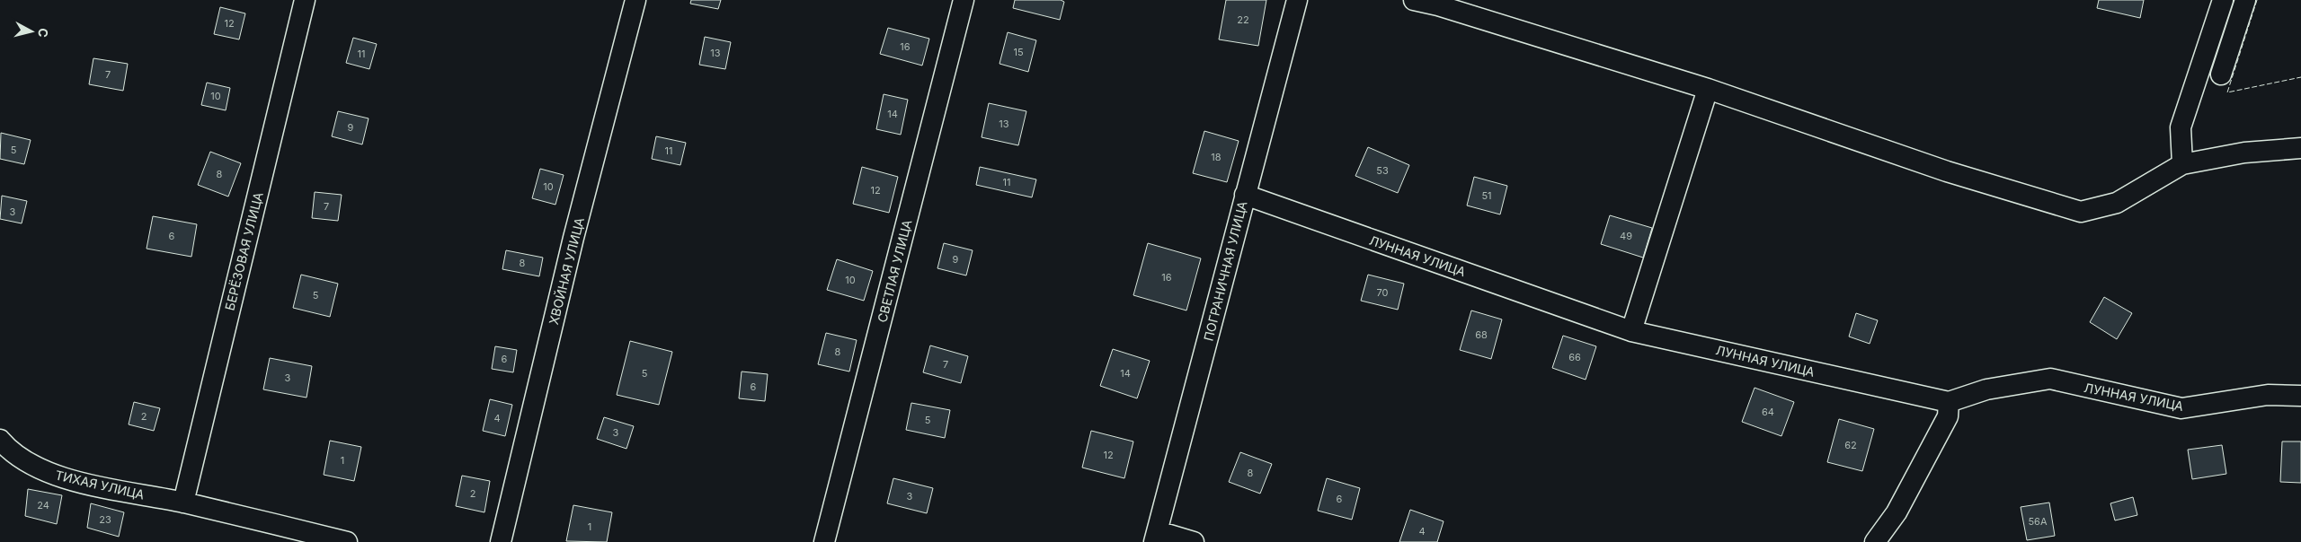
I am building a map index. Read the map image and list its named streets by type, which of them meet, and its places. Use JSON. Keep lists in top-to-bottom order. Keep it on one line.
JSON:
{"streets":{"street":["БЕРЁЗОВАЯ УЛИЦА","ЛУННАЯ УЛИЦА","ХВОЙНАЯ УЛИЦА","СВЕТЛАЯ УЛИЦА","ПОГРАНИЧНАЯ УЛИЦА","ТИХАЯ УЛИЦА"]},"crossings":[["БЕРЁЗОВАЯ УЛИЦА","ТИХАЯ УЛИЦА"],["ЛУННАЯ УЛИЦА","ПОГРАНИЧНАЯ УЛИЦА"]],"house_numbers":["22","12","16","15","13","11","7","10","14","13","9","5","11","18","53","8","11","10","12","51","7","3","6","49","9","8","16","10","70","5","68","8","66","6","7","5","14","3","6","64","2","4","5","3","62","12","1","8","2","3","6","24","23","56А","1","4"],"north":"right"}
